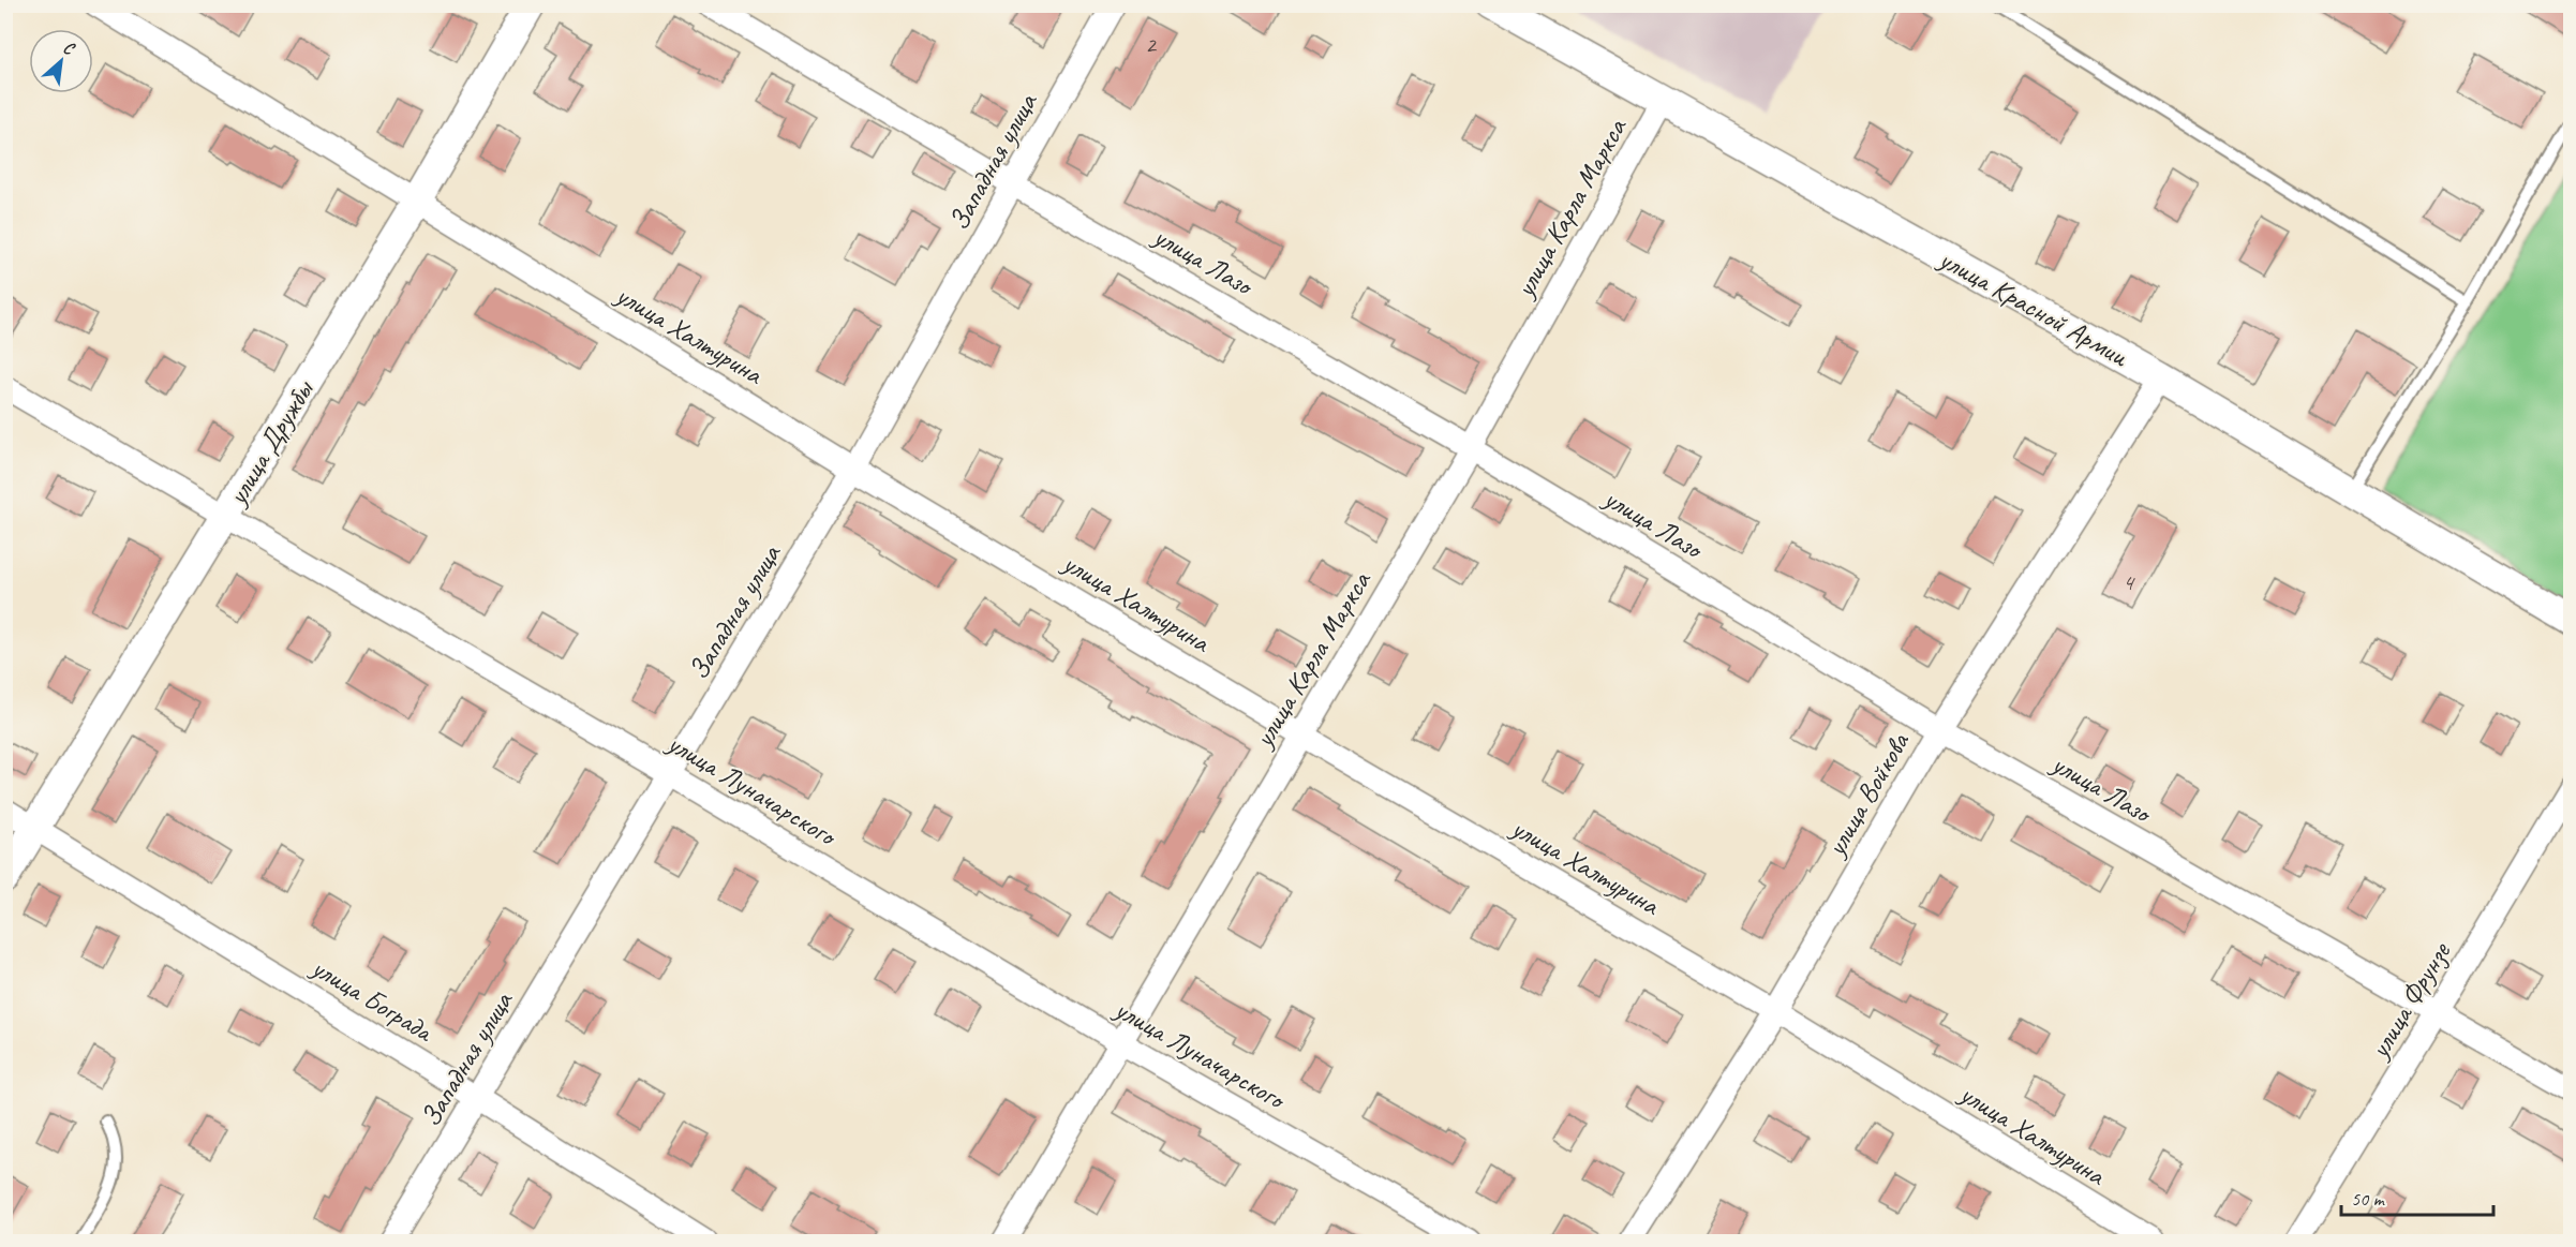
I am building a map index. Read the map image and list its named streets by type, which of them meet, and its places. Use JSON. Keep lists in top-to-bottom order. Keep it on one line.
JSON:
{"streets":{"street":["Западная улица","улица Карла Маркса","улица Лазо","улица Красной Армии","улица Халтурина","улица Дружбы","улица Луначарского","улица Войкова","улица Бограда","улица Фрунзе"]},"crossings":[["Западная улица","улица Лазо"],["Западная улица","улица Халтурина"],["Западная улица","улица Луначарского"],["Западная улица","улица Бограда"],["улица Карла Маркса","улица Лазо"],["улица Карла Маркса","улица Красной Армии"],["улица Карла Маркса","улица Халтурина"],["улица Карла Маркса","улица Луначарского"],["улица Лазо","улица Войкова"],["улица Лазо","улица Фрунзе"],["улица Красной Армии","улица Войкова"],["улица Халтурина","улица Дружбы"],["улица Халтурина","улица Войкова"],["улица Дружбы","улица Луначарского"],["улица Дружбы","улица Бограда"]],"house_numbers":["2","4"],"scale_bar":"50 m","north":"top right"}
